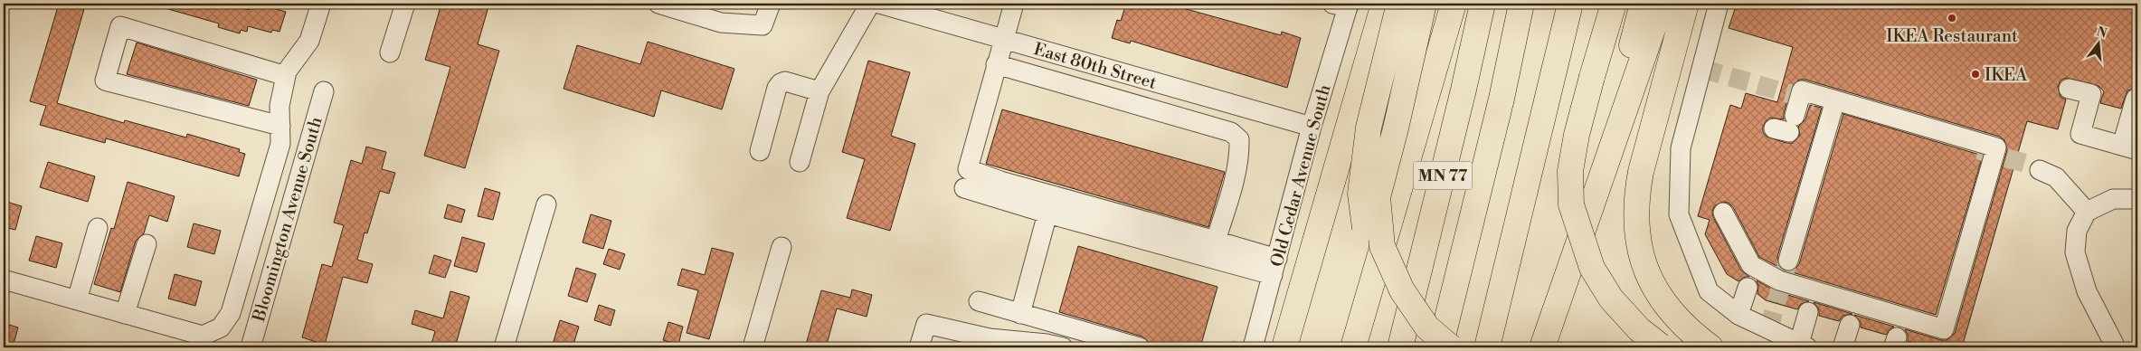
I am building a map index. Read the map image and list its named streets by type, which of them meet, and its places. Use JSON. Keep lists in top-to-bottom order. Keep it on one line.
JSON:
{"streets":{"highway":["MN 77"],"street":["East 80th Street","Old Cedar Avenue South","Bloomington Avenue South"]},"crossings":[["East 80th Street","Old Cedar Avenue South"]],"places":["IKEA Restaurant","IKEA"],"north":"top"}
